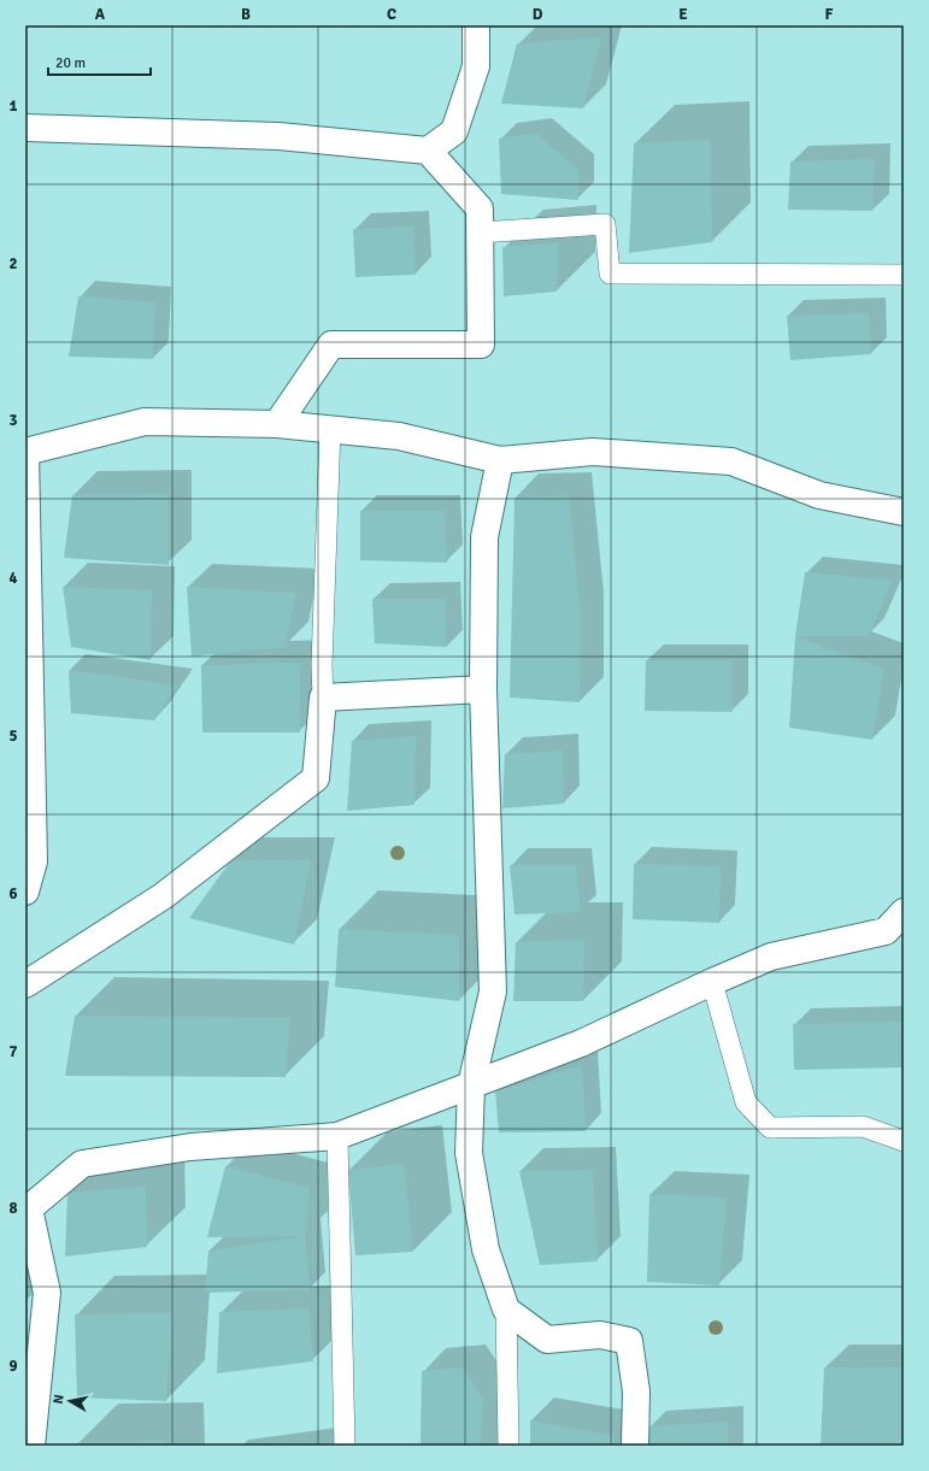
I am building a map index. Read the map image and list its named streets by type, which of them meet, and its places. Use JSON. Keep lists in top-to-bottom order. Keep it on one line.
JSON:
{"scale_bar":"20 m","north":"left","grid":{"columns":["A","B","C","D","E","F"],"rows":["1","2","3","4","5","6","7","8","9"]}}
